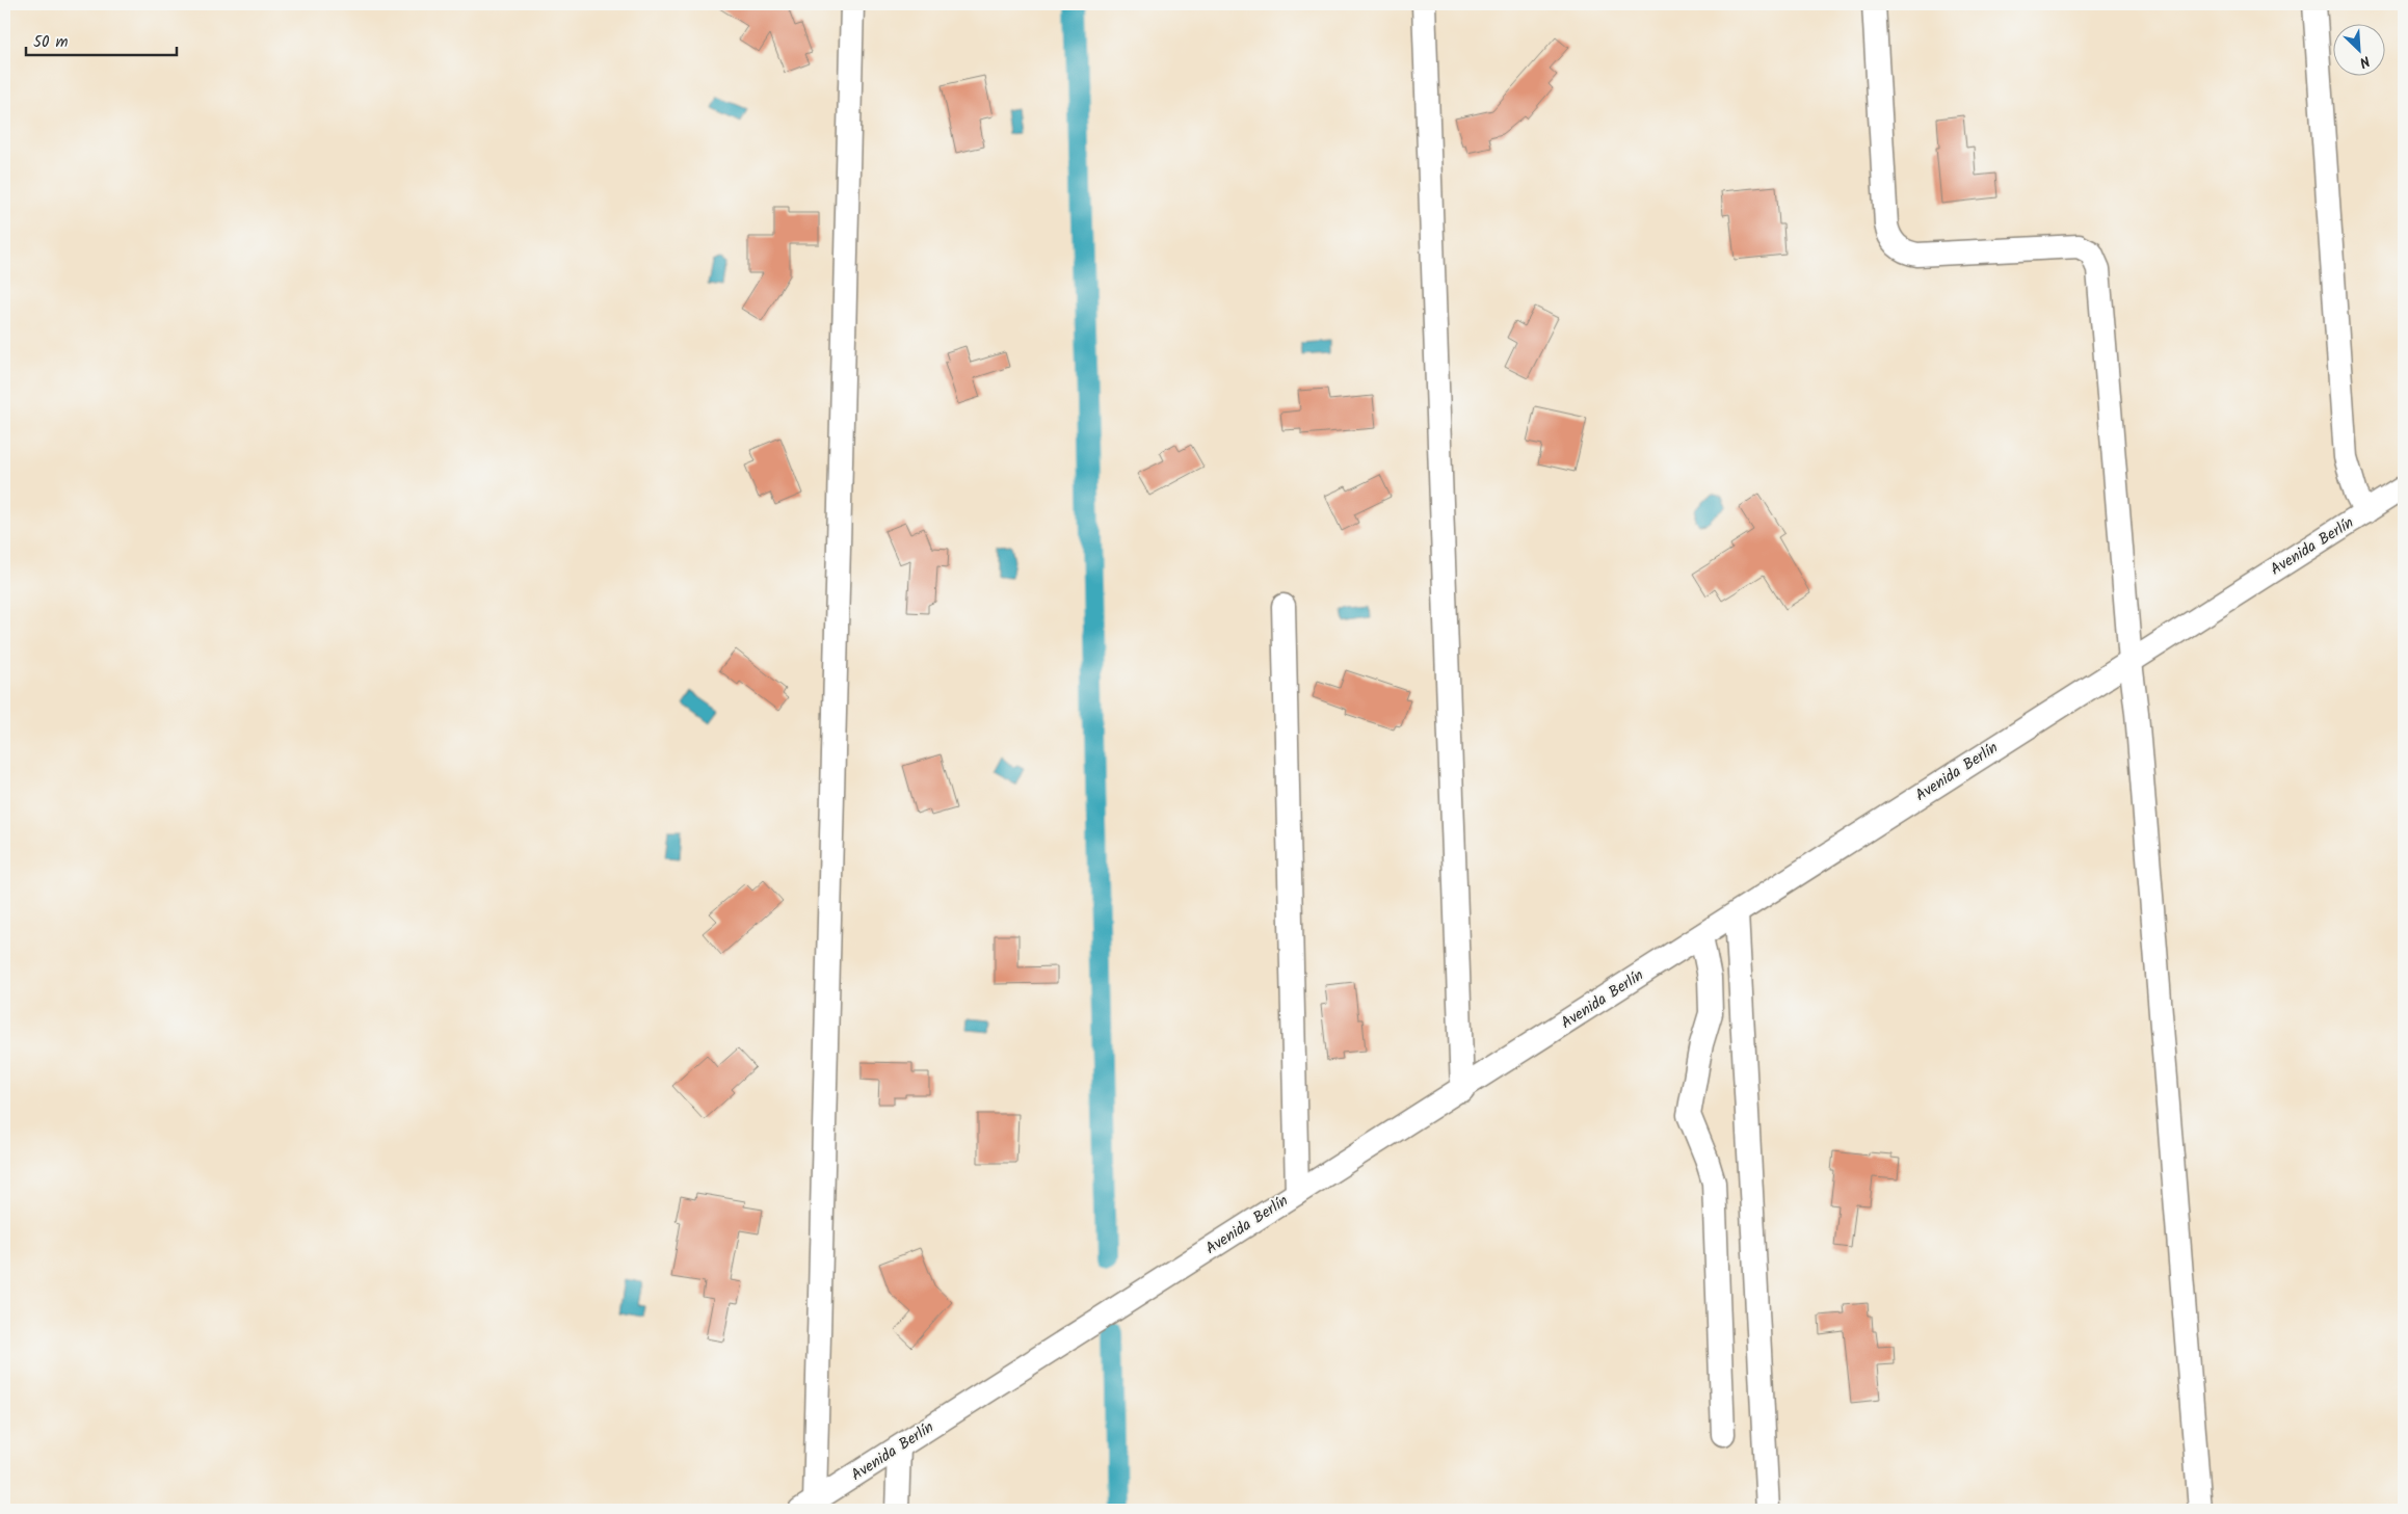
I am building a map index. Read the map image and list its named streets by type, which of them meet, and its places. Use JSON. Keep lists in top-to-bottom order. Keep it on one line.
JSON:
{"streets":{"street":["Avenida Berlín"]},"scale_bar":"50 m","north":"bottom right"}
